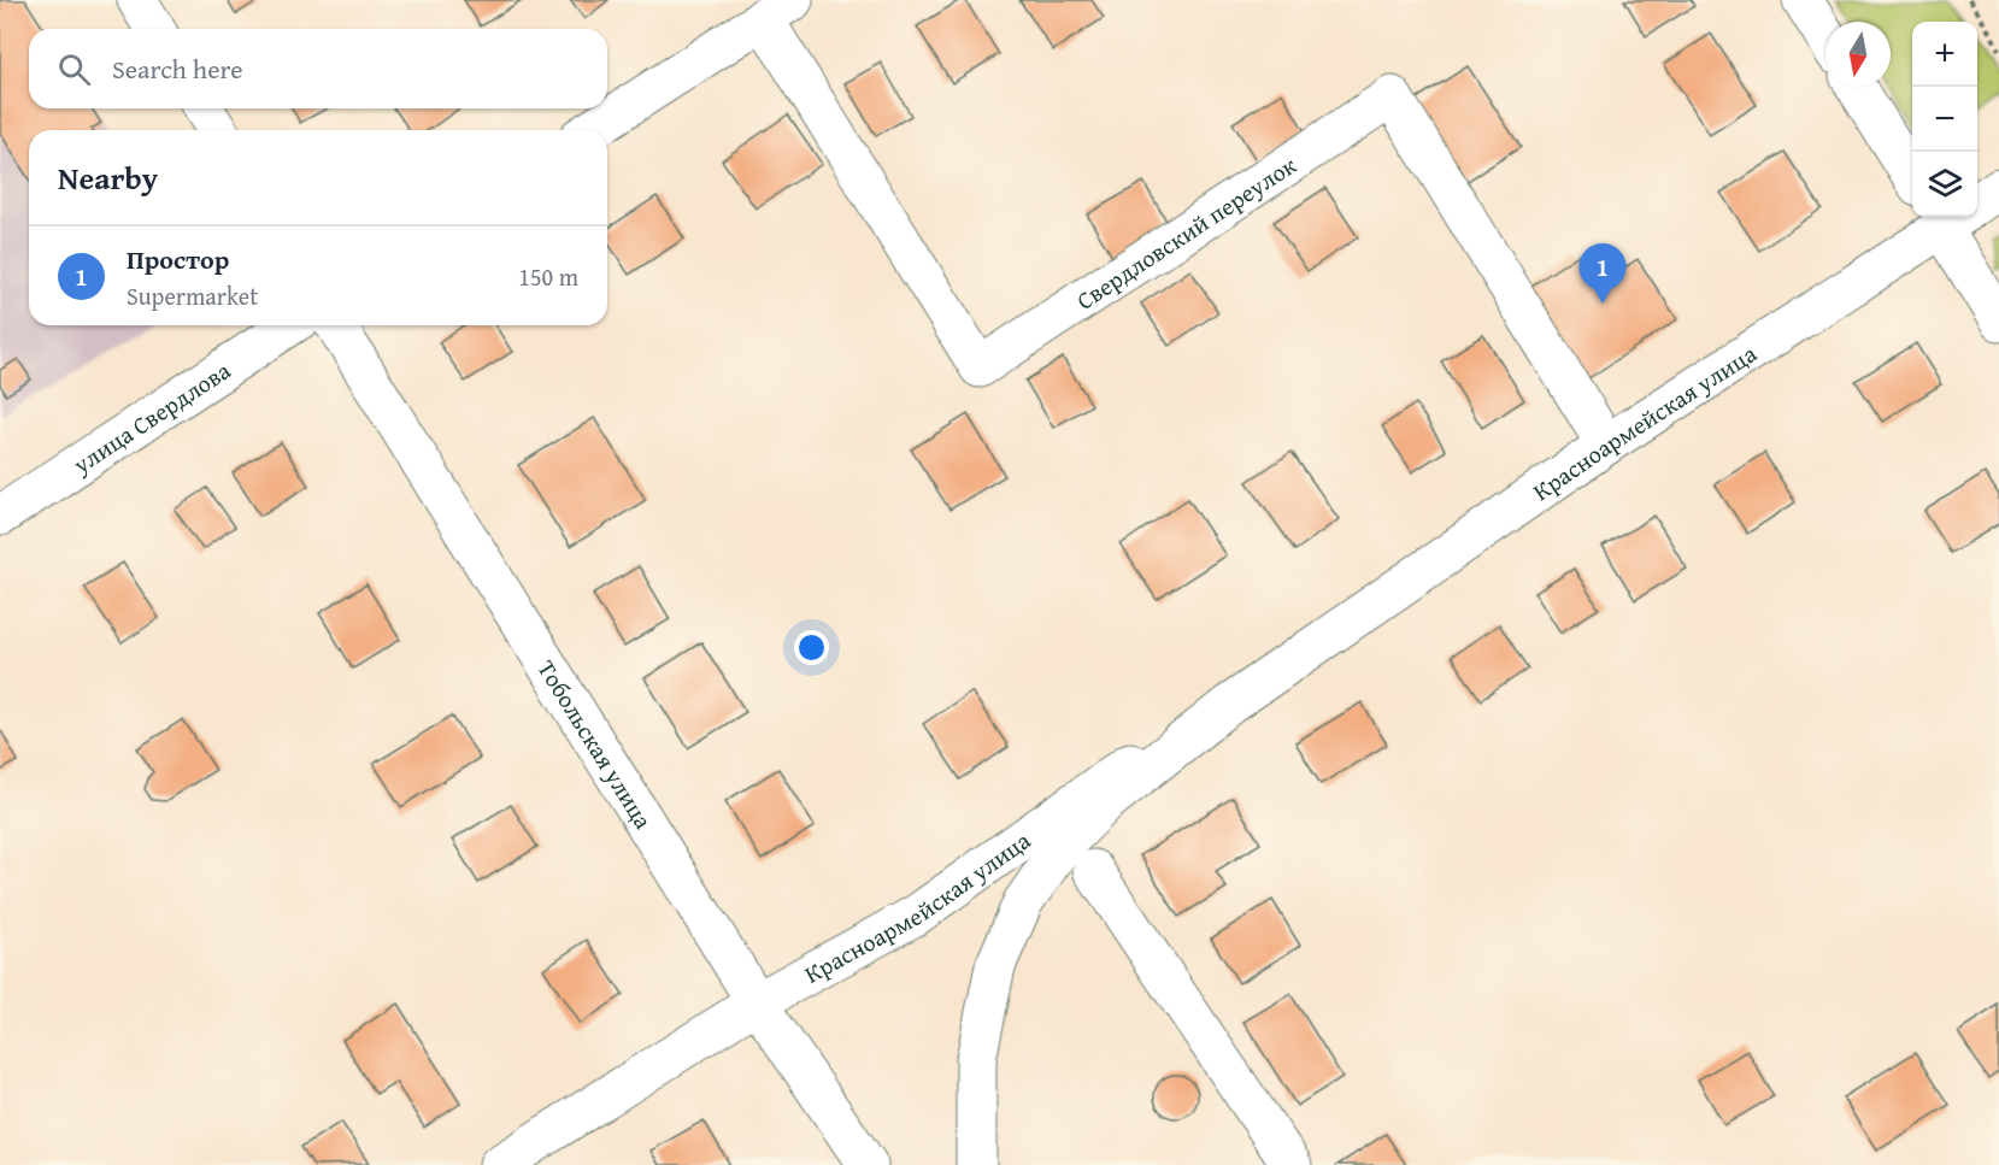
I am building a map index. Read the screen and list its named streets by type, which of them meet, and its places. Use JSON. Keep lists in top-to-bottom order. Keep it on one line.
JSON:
{"streets":{"street":["Свердловский переулок","улица Свердлова","Красноармейская улица","Тобольская улица"]},"crossings":[["Свердловский переулок","Красноармейская улица"],["Красноармейская улица","Тобольская улица"]],"north":"bottom","page":{"map_buttons":["+","−"],"search":"Search here","heading":"Nearby","list":[{"mark":"1","name":"Простор","note":"Supermarket","value":"150 m"}],"pins":"1"}}
